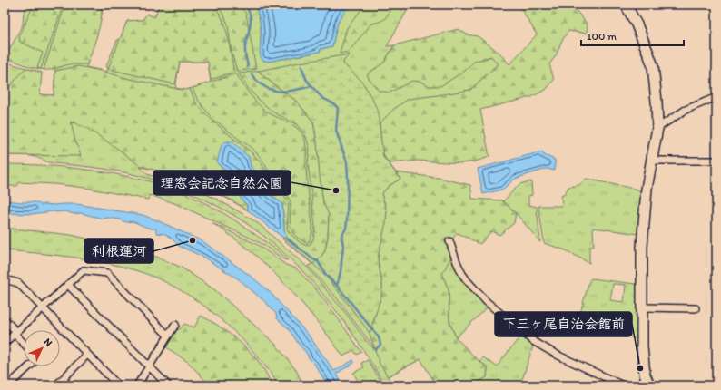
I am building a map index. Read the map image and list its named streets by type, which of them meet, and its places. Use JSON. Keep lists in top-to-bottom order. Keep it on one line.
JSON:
{"places":["理窓会記念自然公園","利根運河","下三ヶ尾自治会館前"],"scale_bar":"100 m","north":"top right"}
